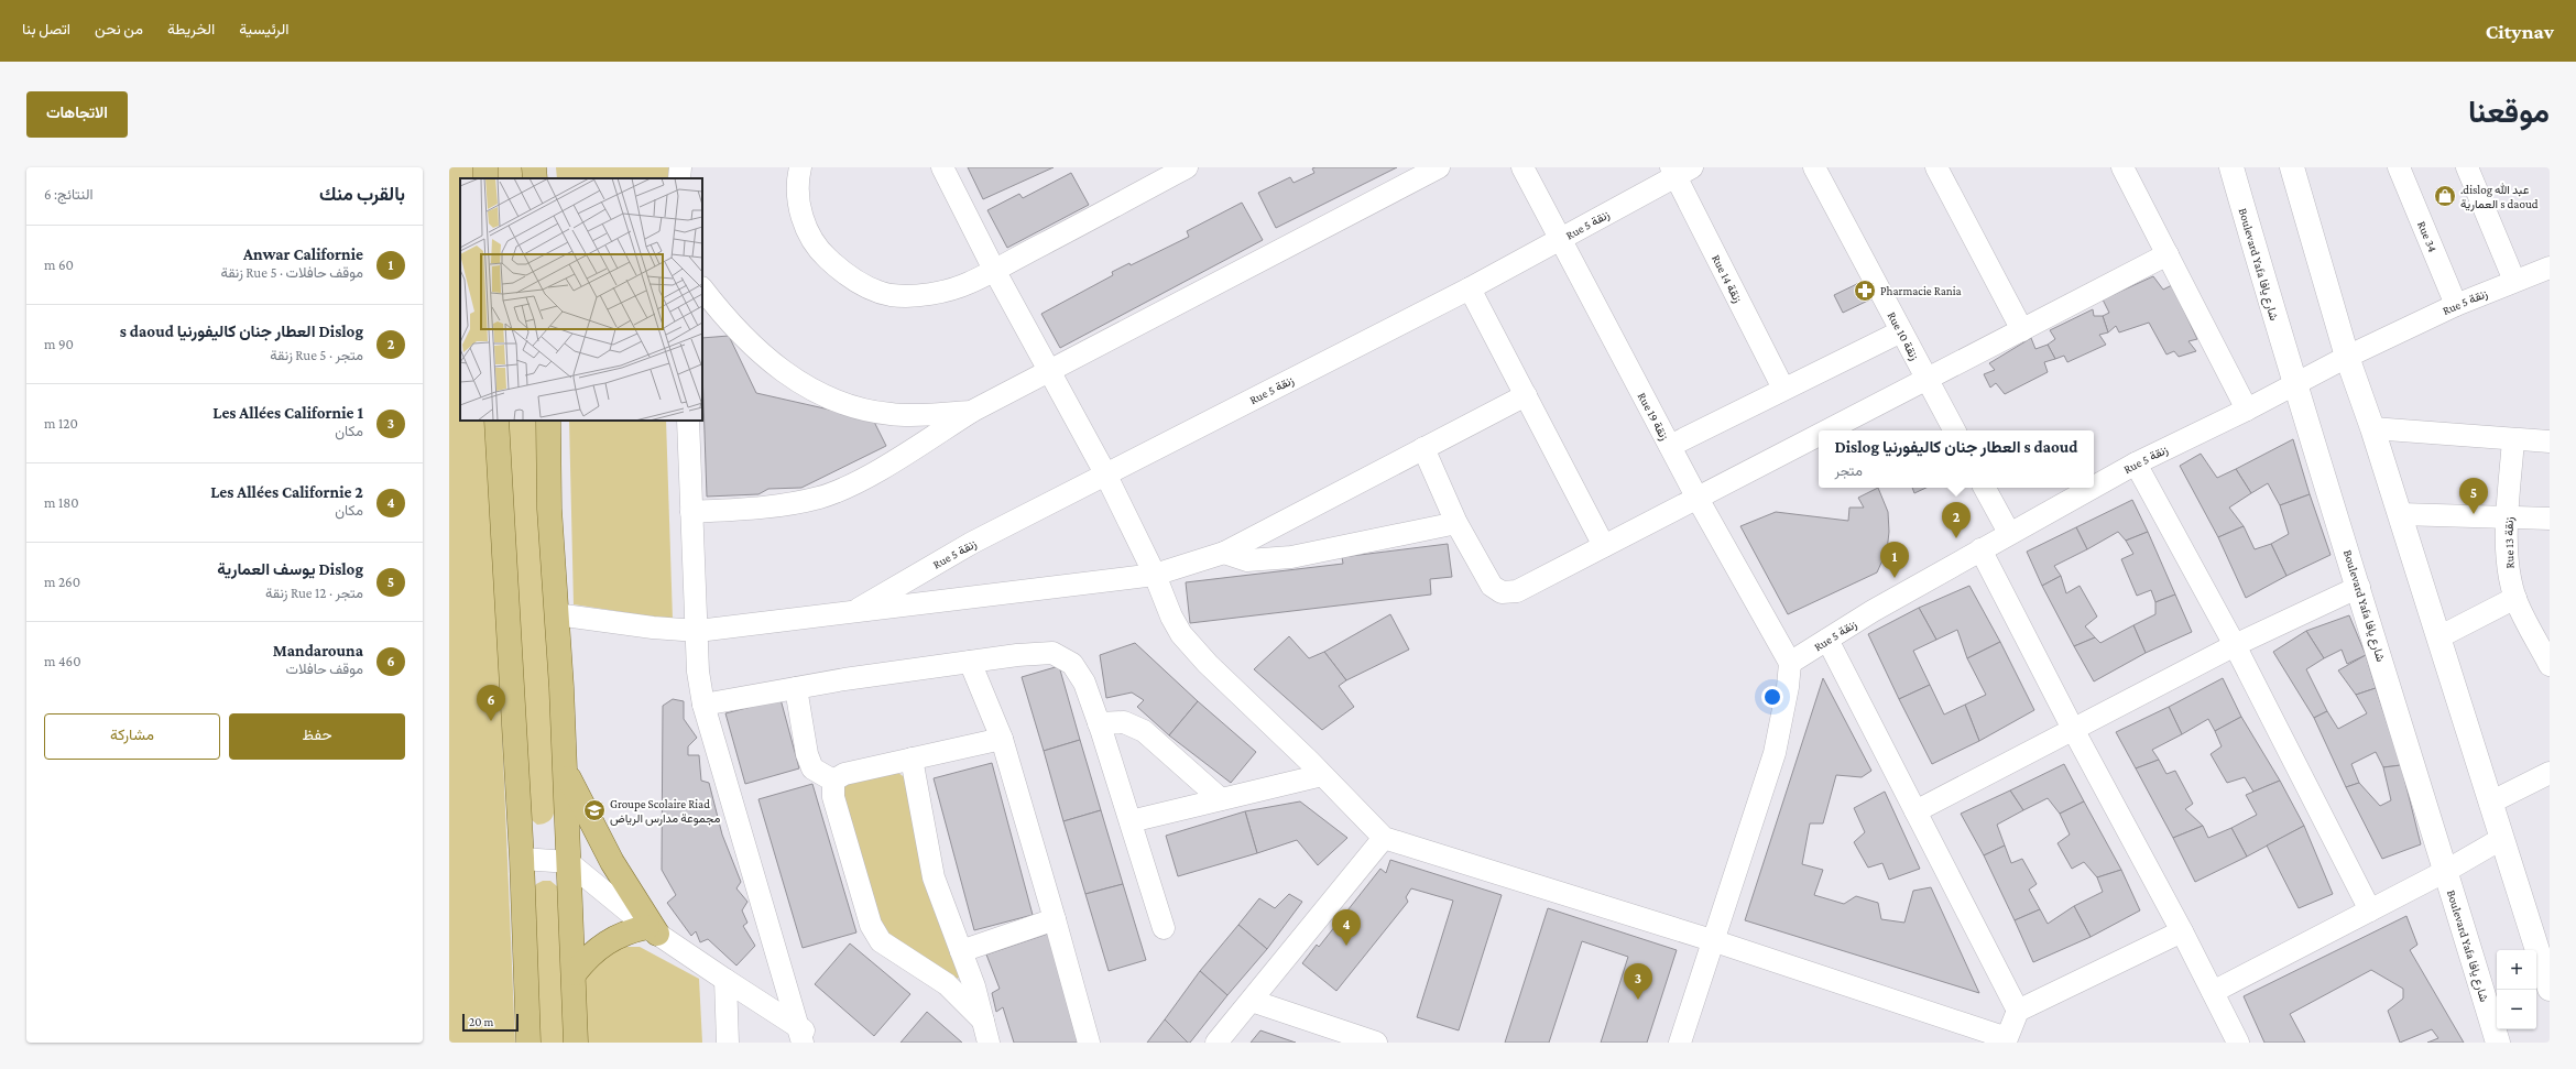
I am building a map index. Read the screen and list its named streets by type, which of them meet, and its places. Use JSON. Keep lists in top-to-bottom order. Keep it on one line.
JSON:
{"streets":{"street":["Rue 5 زنقة","Rue 34","Boulevard Yafa شارع يافا","Rue 14 زنقة","Rue 10 زنقة","Rue 19 زنقة","Rue 13 زنقة"]},"crossings":[["Rue 5 زنقة","Rue 34"],["Rue 5 زنقة","Boulevard Yafa شارع يافا"],["Rue 5 زنقة","Rue 14 زنقة"],["Rue 5 زنقة","Rue 19 زنقة"]],"places":{"shop":[".dislog عبد الله العمارية s daoud"],"pharmacy":["Pharmacie Rania"],"school or university":["Groupe Scolaire Riad مجموعة مدارس الرياض"]},"scale_bar":"20 m","page":{"header":"Citynav","nav":["الرئيسية","الخريطة","من نحن","اتصل بنا"],"title":"موقعنا","buttons":["الاتجاهات",["حفظ","مشاركة"]],"heading":["بالقرب منك","النتائج: 6"],"list":[{"mark":"1","name":"Anwar Californie","note":"موقف حافلات · Rue 5 زنقة","value":"60 m"},{"mark":"2","name":"Dislog العطار جنان كاليفورنيا s daoud","note":"متجر · Rue 5 زنقة","value":"90 m"},{"mark":"3","name":"Les Allées Californie 1","note":"مكان","value":"120 m"},{"mark":"4","name":"Les Allées Californie 2","note":"مكان","value":"180 m"},{"mark":"5","name":"Dislog يوسف العمارية","note":"متجر · Rue 12 زنقة","value":"260 m"},{"mark":"6","name":"Mandarouna","note":"موقف حافلات","value":"460 m"}],"popup":["Dislog العطار جنان كاليفورنيا s daoud","متجر"],"pins":["5","2","1","6","4","3"],"map_buttons":["+","−"],"scale":"20 m"}}
